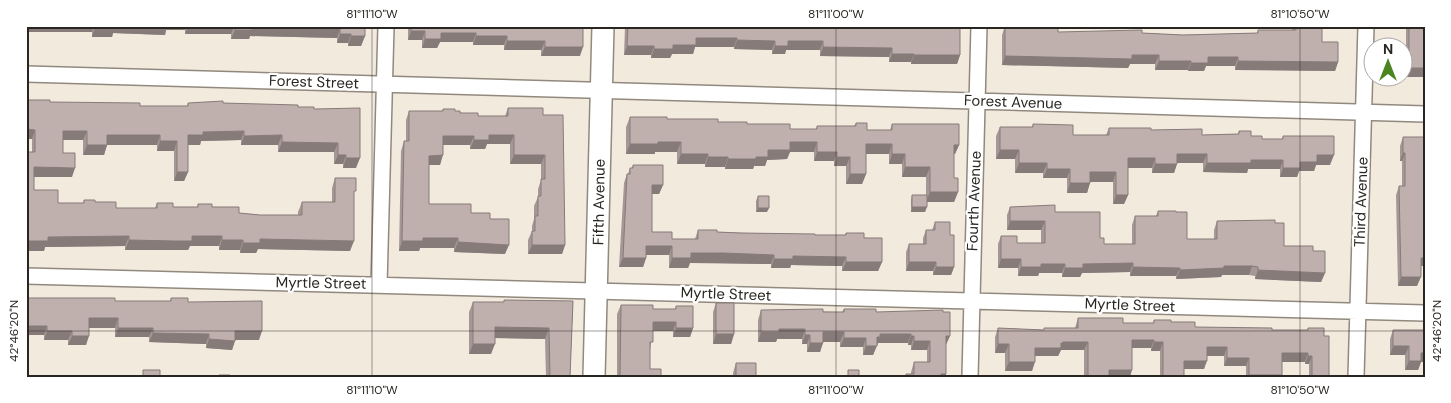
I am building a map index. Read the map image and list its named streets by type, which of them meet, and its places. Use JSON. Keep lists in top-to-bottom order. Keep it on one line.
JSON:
{"streets":{"street":["Forest Street","Forest Avenue","Fourth Avenue","Fifth Avenue","Third Avenue","Myrtle Street"]},"crossings":[["Forest Street","Forest Avenue"],["Forest Street","Fifth Avenue"],["Forest Avenue","Fourth Avenue"],["Forest Avenue","Fifth Avenue"],["Forest Avenue","Third Avenue"],["Fourth Avenue","Myrtle Street"],["Fifth Avenue","Myrtle Street"],["Third Avenue","Myrtle Street"]],"north":"top","coordinates":["81°11'10\"W","81°11'00\"W","81°10'50\"W","42°46'20\"N"]}
